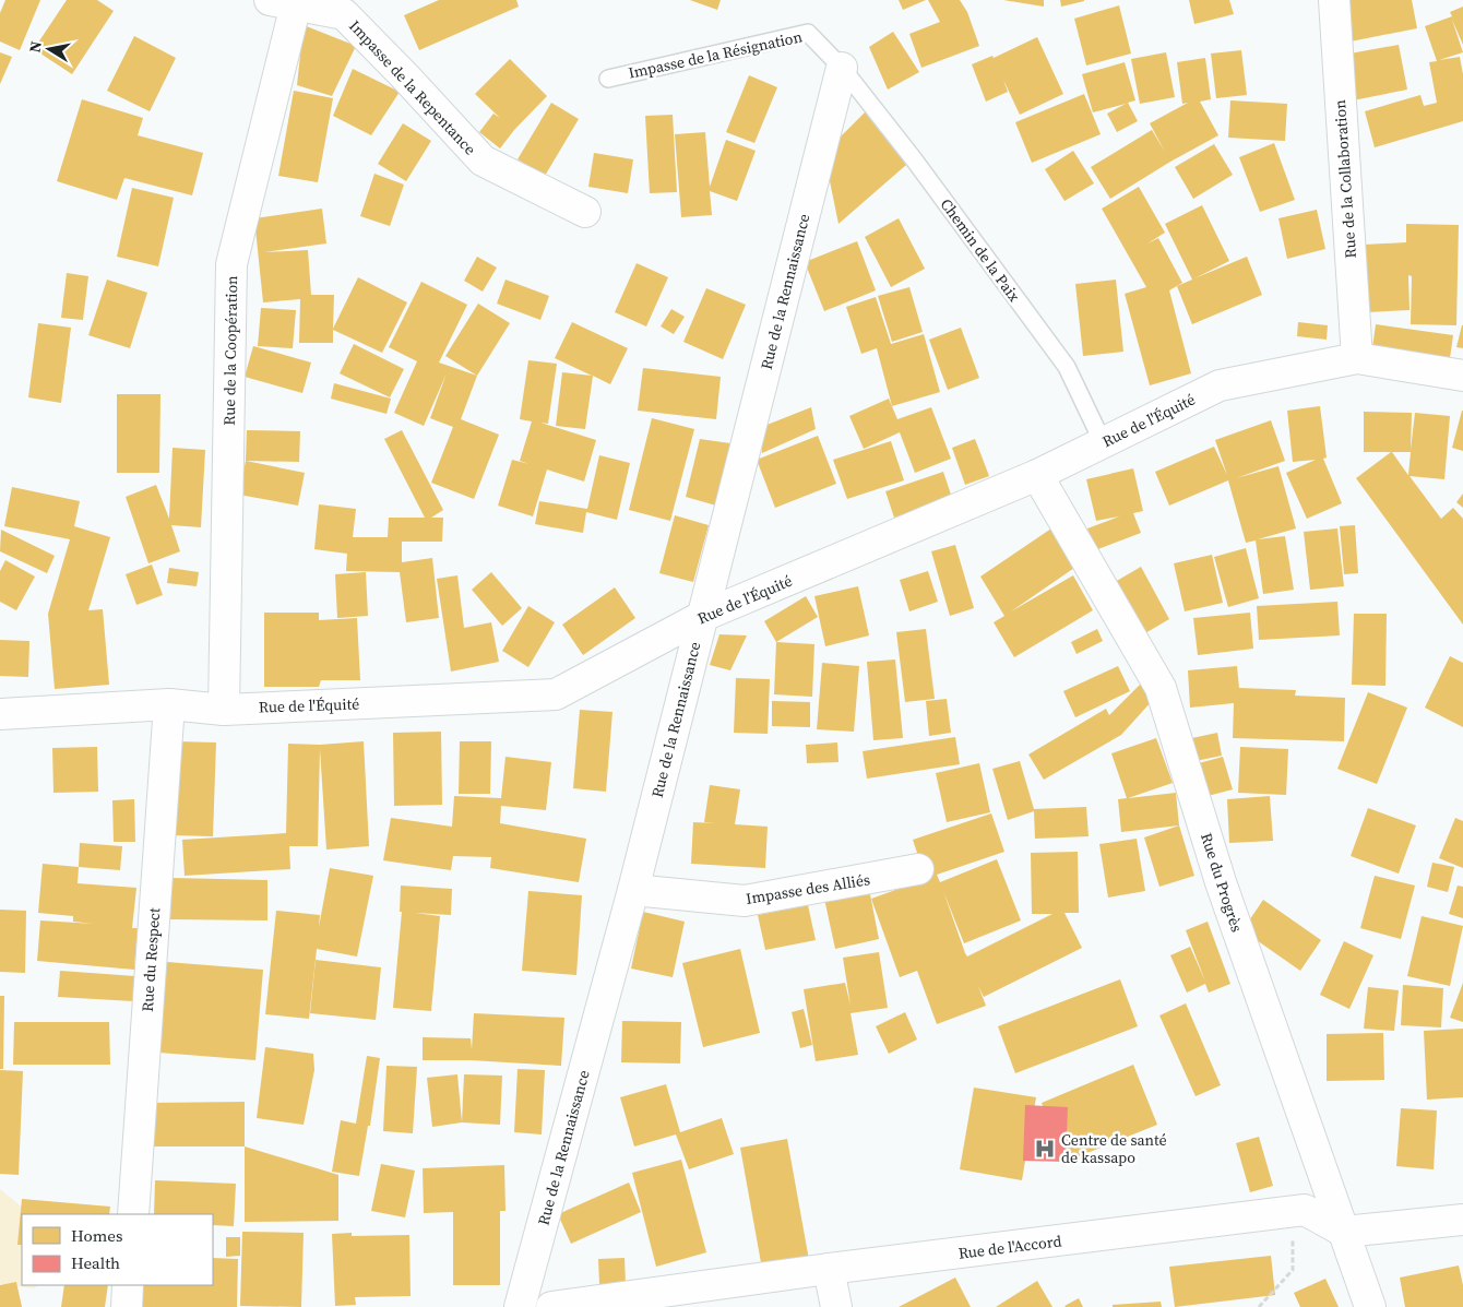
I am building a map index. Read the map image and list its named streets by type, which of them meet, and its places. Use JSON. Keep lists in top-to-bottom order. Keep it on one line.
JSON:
{"streets":{"street":["Impasse de la Repentance","Rue de la Collaboration","Rue de la Rennaissance","Rue de la Coopération","Rue de l'Équité","Rue du Progrès","Impasse des Alliés","Rue du Respect","Rue de l'Accord"],"lane":["Impasse de la Résignation","Chemin de la Paix"]},"crossings":[["Impasse de la Résignation","Chemin de la Paix"],["Impasse de la Résignation","Rue de la Rennaissance"],["Impasse de la Repentance","Rue de la Coopération"],["Rue de la Collaboration","Rue de l'Équité"],["Chemin de la Paix","Rue de la Rennaissance"],["Chemin de la Paix","Rue de l'Équité"],["Rue de la Rennaissance","Rue de l'Équité"],["Rue de la Rennaissance","Impasse des Alliés"],["Rue de la Coopération","Rue de l'Équité"],["Rue de l'Équité","Rue du Progrès"],["Rue de l'Équité","Rue du Respect"],["Rue du Progrès","Rue de l'Accord"]],"places":{"hospital":["Centre de santé de kassapo"]},"legend":["Homes","Health"],"north":"left"}
